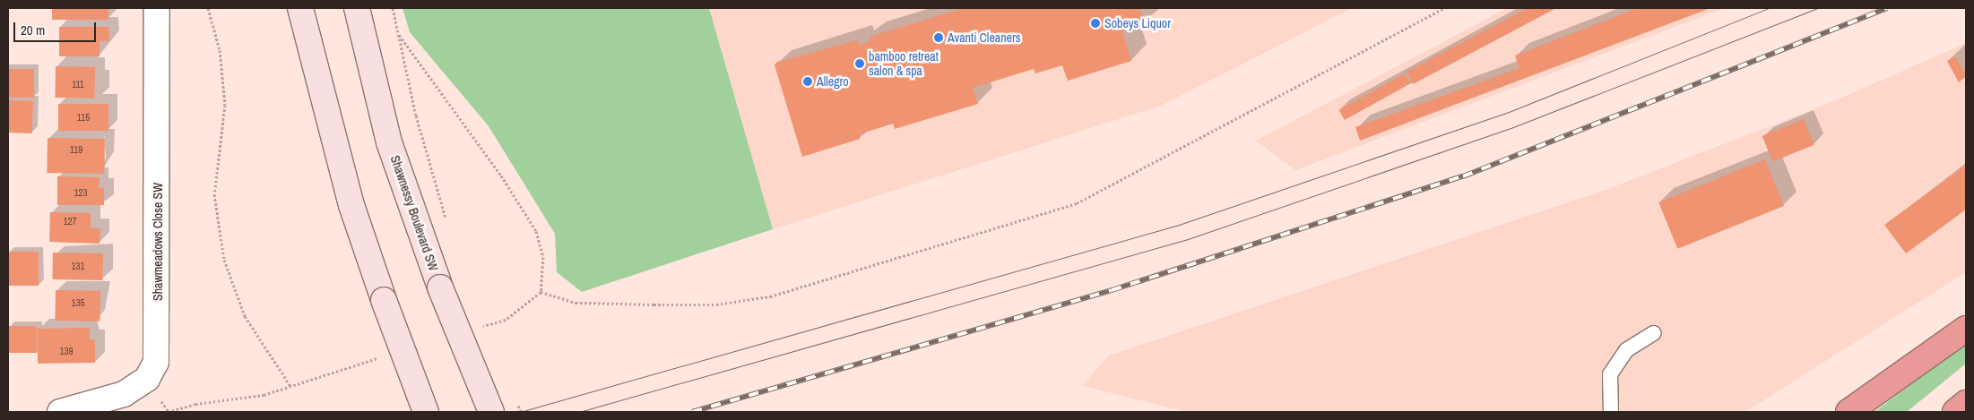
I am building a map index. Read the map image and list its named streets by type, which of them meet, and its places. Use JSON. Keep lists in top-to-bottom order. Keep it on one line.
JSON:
{"streets":{"main road":["Shawnessy Boulevard SW"],"street":["Shawmeadows Close SW"]},"places":["Sobeys Liquor","Avanti Cleaners","bamboo retreat salon & spa","Allegro"],"house_numbers":["111","115","119","123","127","131","135","139"],"scale_bar":"20 m"}
